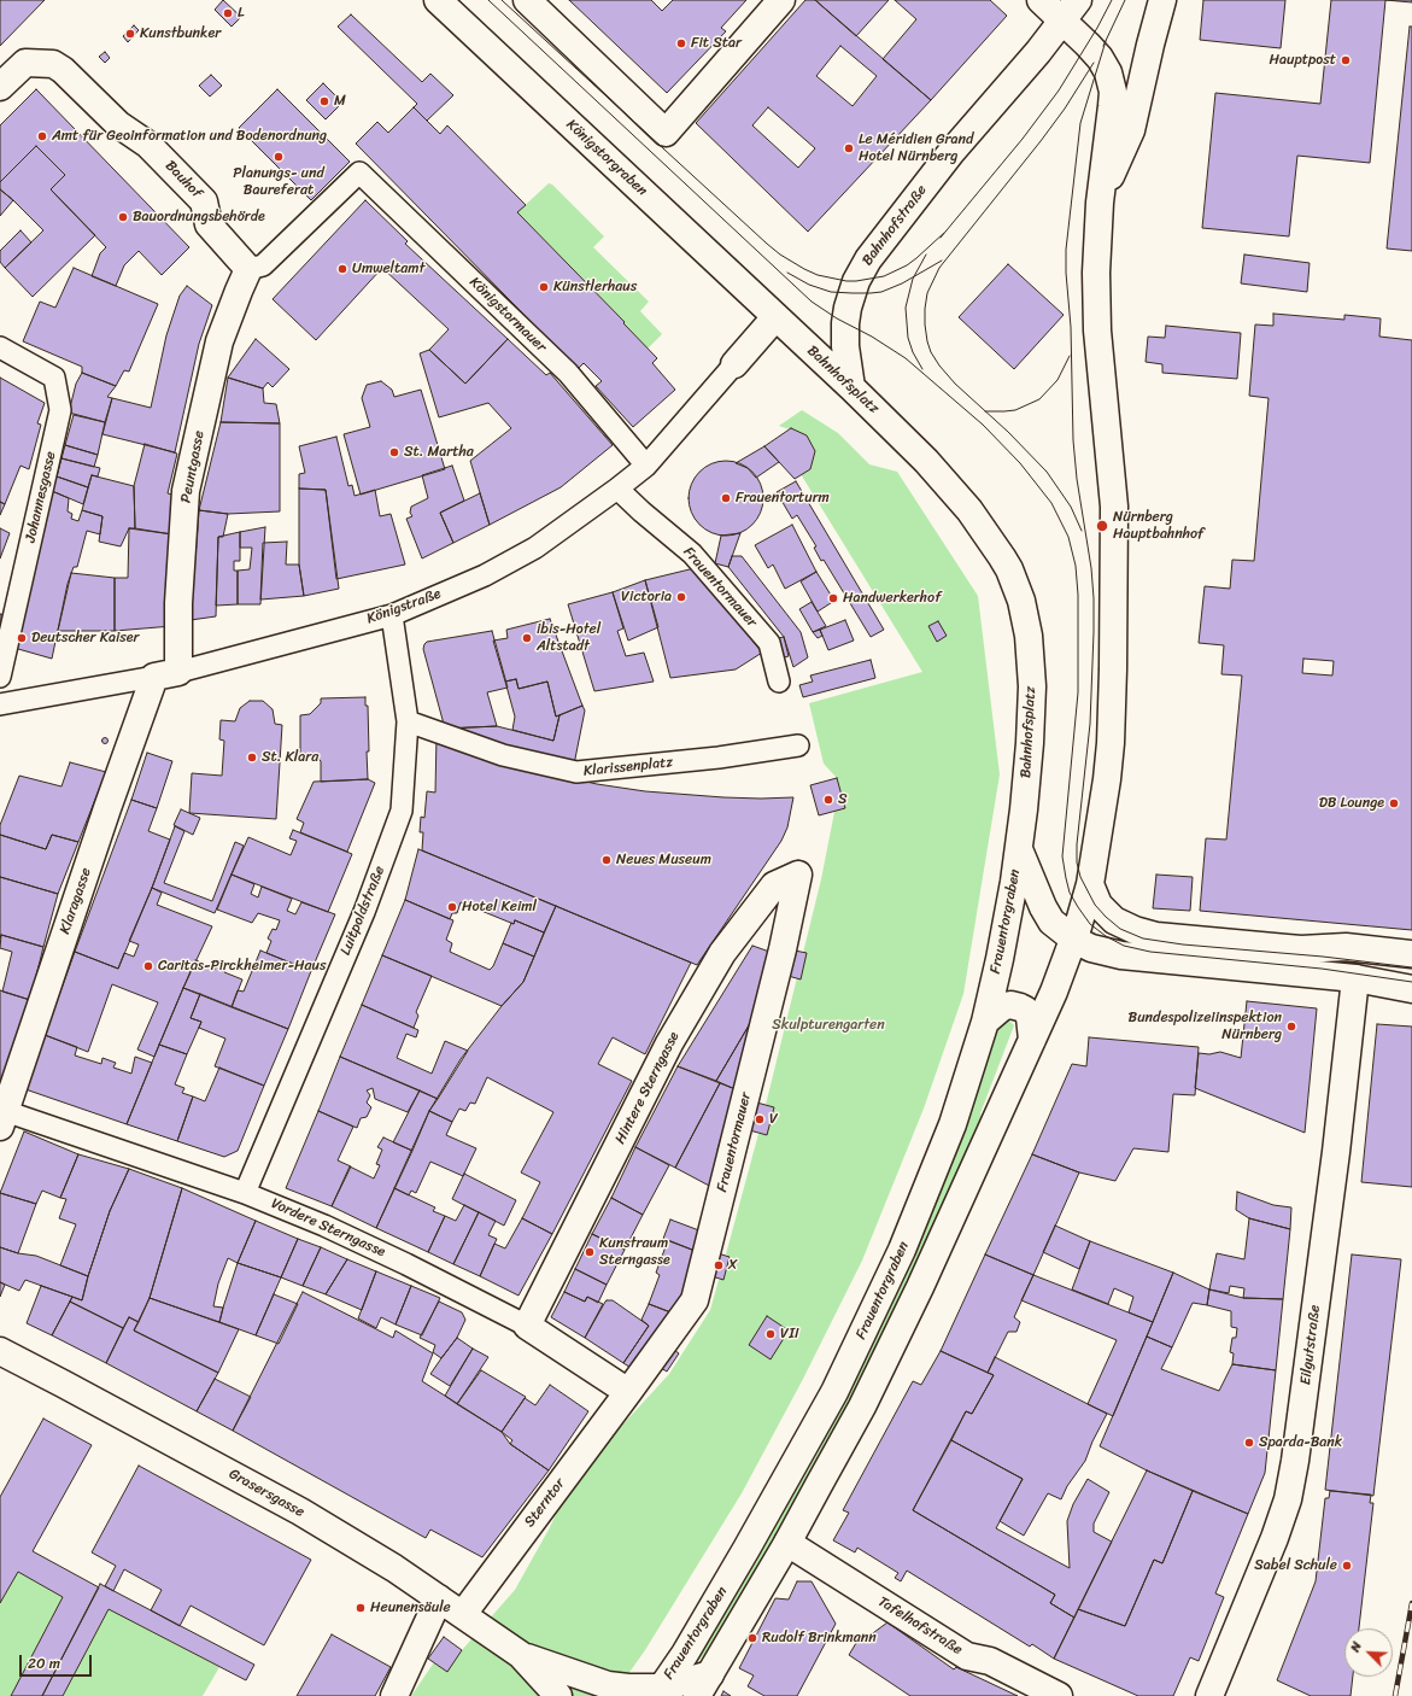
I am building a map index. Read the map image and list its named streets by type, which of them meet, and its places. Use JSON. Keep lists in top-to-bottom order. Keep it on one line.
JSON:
{"streets":{"main road":["Königstorgraben","Bauhof","Bahnhofstraße","Bahnhofsplatz","Peuntgasse","Frauentormauer","Klaragasse","Frauentorgraben","Hintere Sterngasse","Vordere Sterngasse","Eilgutstraße","Grasersgasse","Sterntor","Tafelhofstraße"],"street":["Königstormauer","Johannesgasse","Königstraße","Klarissenplatz","Luitpoldstraße"]},"crossings":[["Königstorgraben","Bahnhofsplatz"],["Bauhof","Königstormauer"],["Bauhof","Peuntgasse"],["Bahnhofstraße","Bahnhofsplatz"],["Königstormauer","Peuntgasse"],["Königstormauer","Königstraße"],["Bahnhofsplatz","Frauentorgraben"],["Bahnhofsplatz","Eilgutstraße"],["Peuntgasse","Königstraße"],["Peuntgasse","Klaragasse"],["Frauentormauer","Königstraße"],["Frauentormauer","Hintere Sterngasse"],["Frauentormauer","Vordere Sterngasse"],["Frauentormauer","Sterntor"],["Königstraße","Klaragasse"],["Königstraße","Luitpoldstraße"],["Klarissenplatz","Luitpoldstraße"],["Klaragasse","Vordere Sterngasse"],["Luitpoldstraße","Vordere Sterngasse"],["Frauentorgraben","Grasersgasse"],["Hintere Sterngasse","Vordere Sterngasse"],["Vordere Sterngasse","Sterntor"],["Grasersgasse","Sterntor"]],"parks":["Skulpturengarten"],"places":["L","Kunstbunker","Fit Star","Hauptpost","M","Amt für Geoinformation und Bodenordnung","Le Méridien Grand Hotel Nürnberg","Planungs- und Baureferat","Bauordnungsbehörde","Umweltamt","Künstlerhaus","St. Martha","Frauentorturm","Nürnberg Hauptbahnhof","Victoria","Handwerkerhof","Deutscher Kaiser","ibis-Hotel Altstadt","St. Klara","S","DB Lounge","Neues Museum","Hotel Keiml","Caritas-Pirckheimer-Haus","Bundespolizeiinspektion Nürnberg","V","Kunstraum Sterngasse","X","VII","Sparda-Bank","Sabel Schule","Heunensäule","Rudolf Brinkmann"],"scale_bar":"20 m","north":"top left"}
